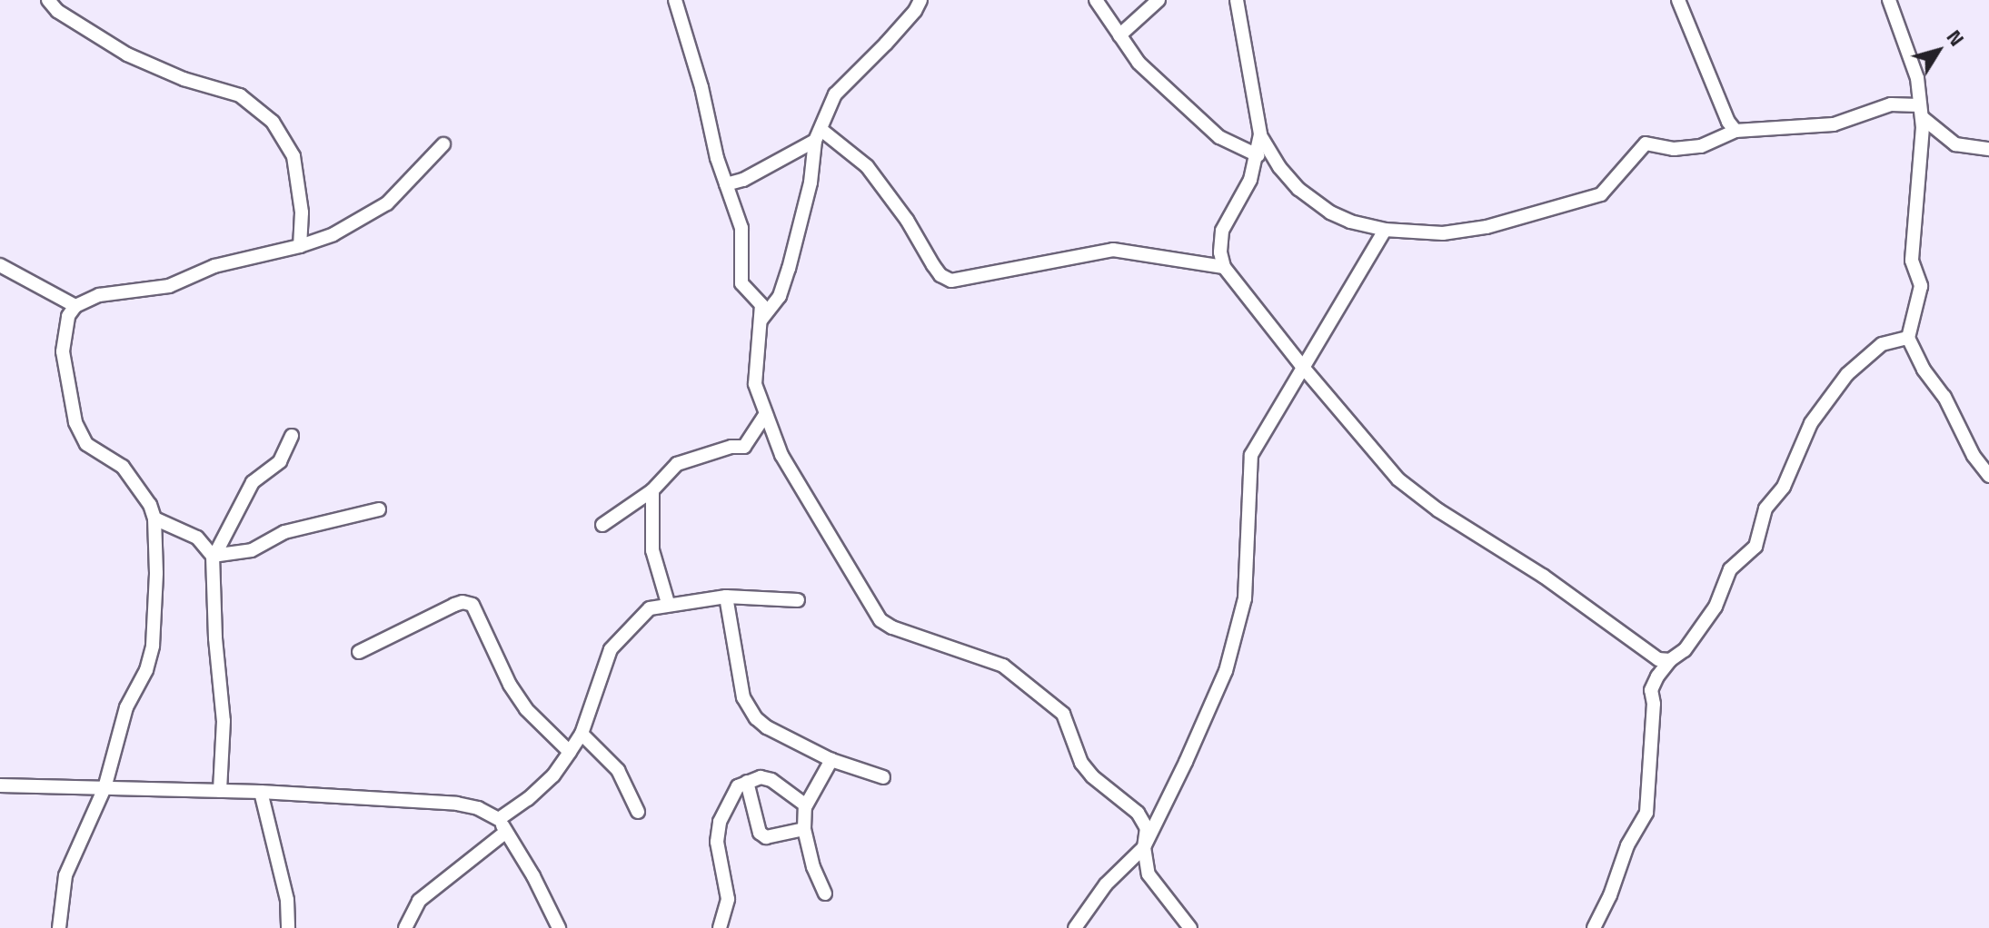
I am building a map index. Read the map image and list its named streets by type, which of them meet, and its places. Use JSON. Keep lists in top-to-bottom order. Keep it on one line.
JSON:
{"north":"top right"}
